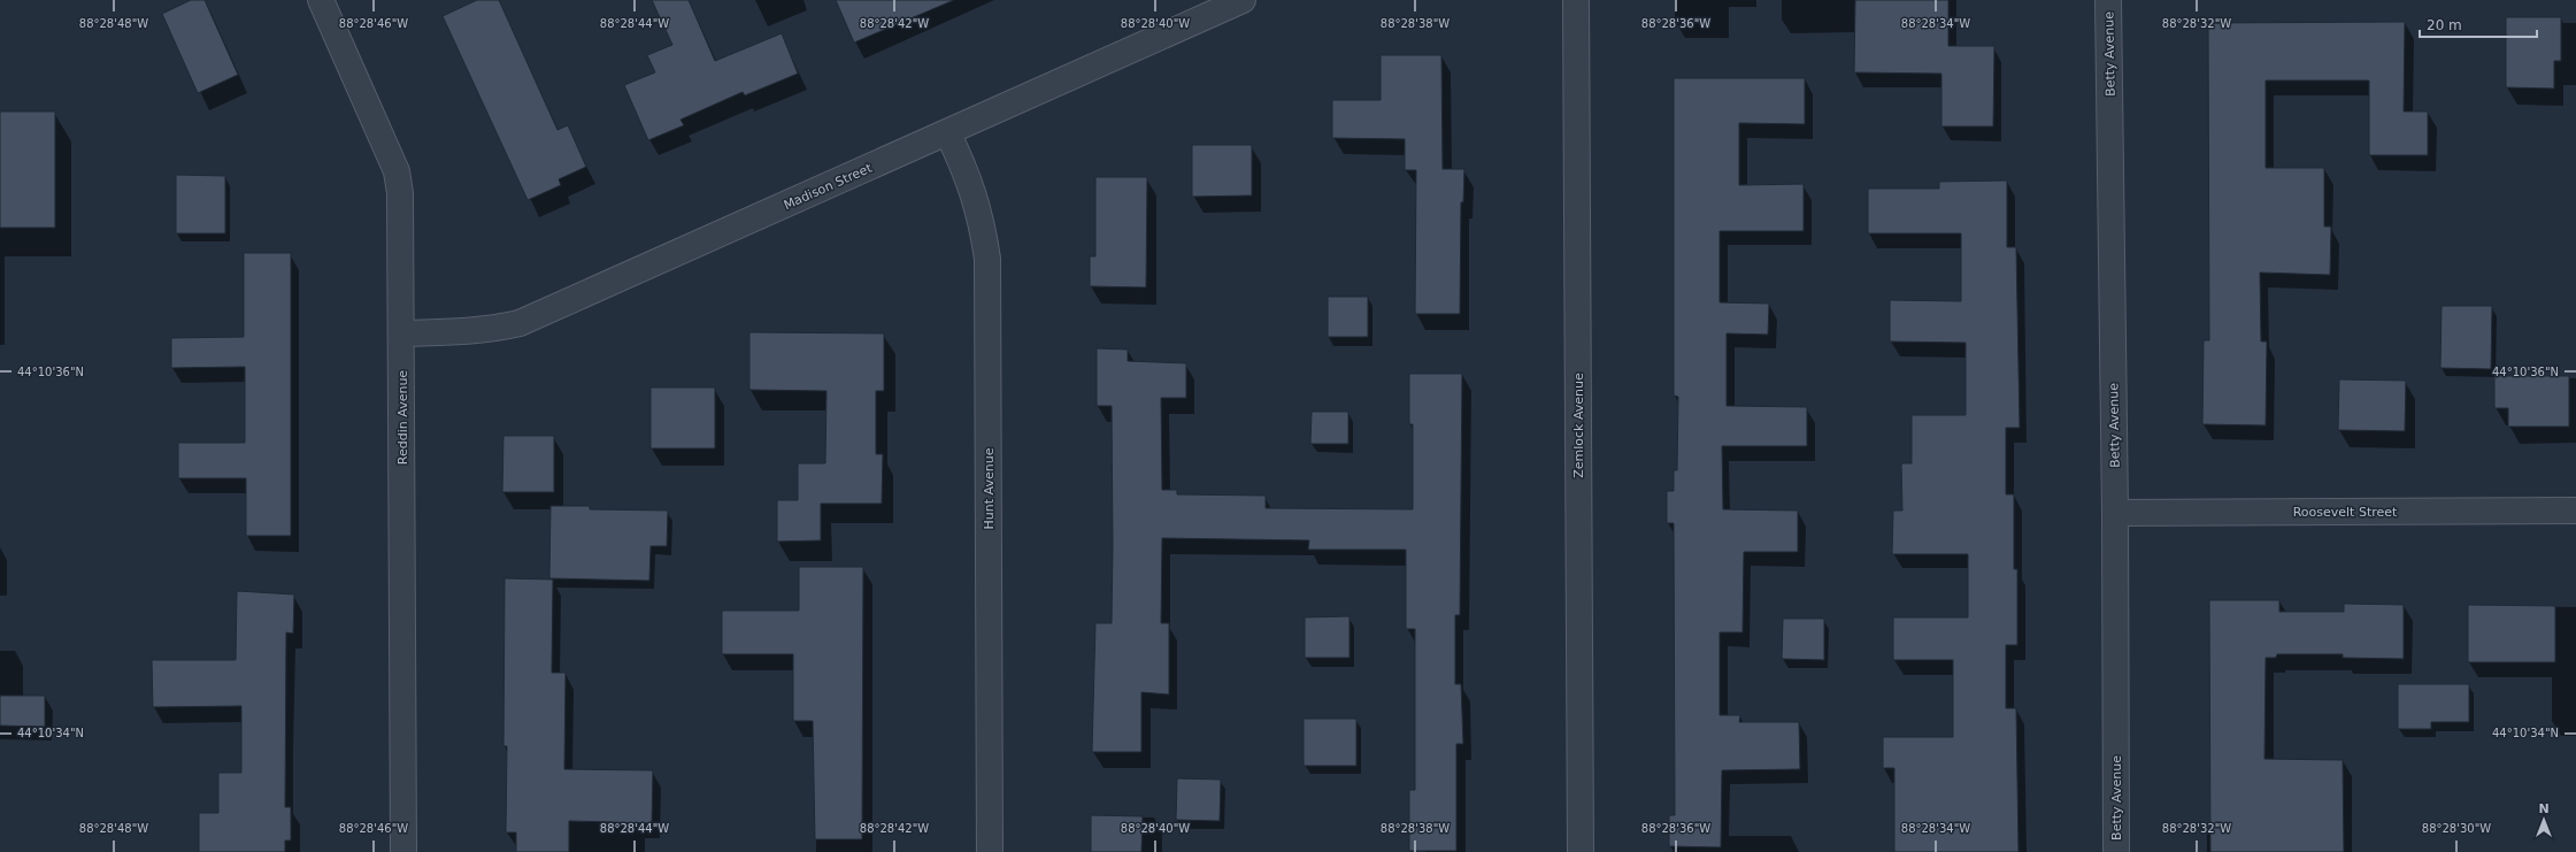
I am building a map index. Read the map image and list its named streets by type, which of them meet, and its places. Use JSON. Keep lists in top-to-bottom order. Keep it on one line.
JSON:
{"streets":{"street":["Betty Avenue","Madison Street","Reddin Avenue","Zemlock Avenue","Hunt Avenue","Roosevelt Street"]},"crossings":[["Betty Avenue","Roosevelt Street"],["Madison Street","Reddin Avenue"],["Madison Street","Hunt Avenue"]],"scale_bar":"20 m","north":"top","coordinates":["88°28'48\"W","88°28'46\"W","88°28'44\"W","88°28'42\"W","88°28'40\"W","88°28'38\"W","88°28'36\"W","88°28'34\"W","88°28'32\"W","44°10'36\"N","44°10'34\"N","88°28'30\"W"]}
